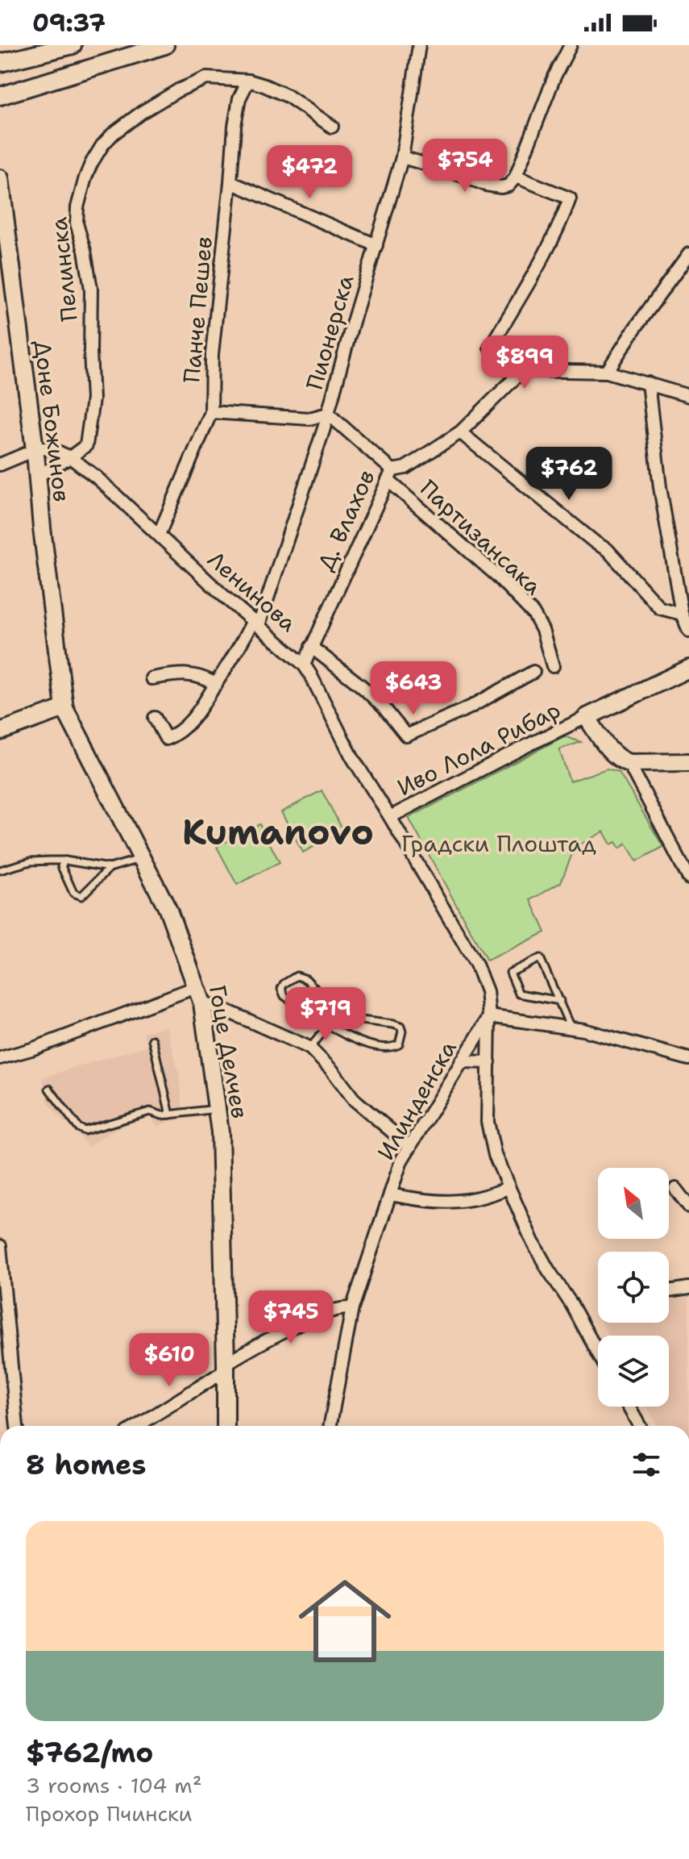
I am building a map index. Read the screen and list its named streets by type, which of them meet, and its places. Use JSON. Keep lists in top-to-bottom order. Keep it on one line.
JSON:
{"streets":{"street":["Пелинска","Панче Пешев","Пионерска","Доне Божинов","Д. Влахов","Партизансака","Ленинова","Иво Лола Рибар","Гоце Делчев","Илинденска"]},"crossings":[["Пелинска","Панче Пешев"],["Пелинска","Доне Божинов"],["Пелинска","Ленинова"],["Панче Пешев","Ленинова"],["Пионерска","Д. Влахов"],["Пионерска","Ленинова"],["Доне Божинов","Ленинова"],["Доне Божинов","Гоце Делчев"],["Д. Влахов","Партизансака"],["Д. Влахов","Ленинова"],["Ленинова","Иво Лола Рибар"],["Ленинова","Илинденска"]],"districts":["Kumanovo"],"parks":["Градски Плоштад"],"north":"top left","page":{"status":"09:37","price":["$754","$472","$899","$762","$643","$719","$745","$610"],"heading":"8 homes","list":[{"name":"$762/mo","note":"3 rooms · 104 m² · Прохор Пчински"}]}}
